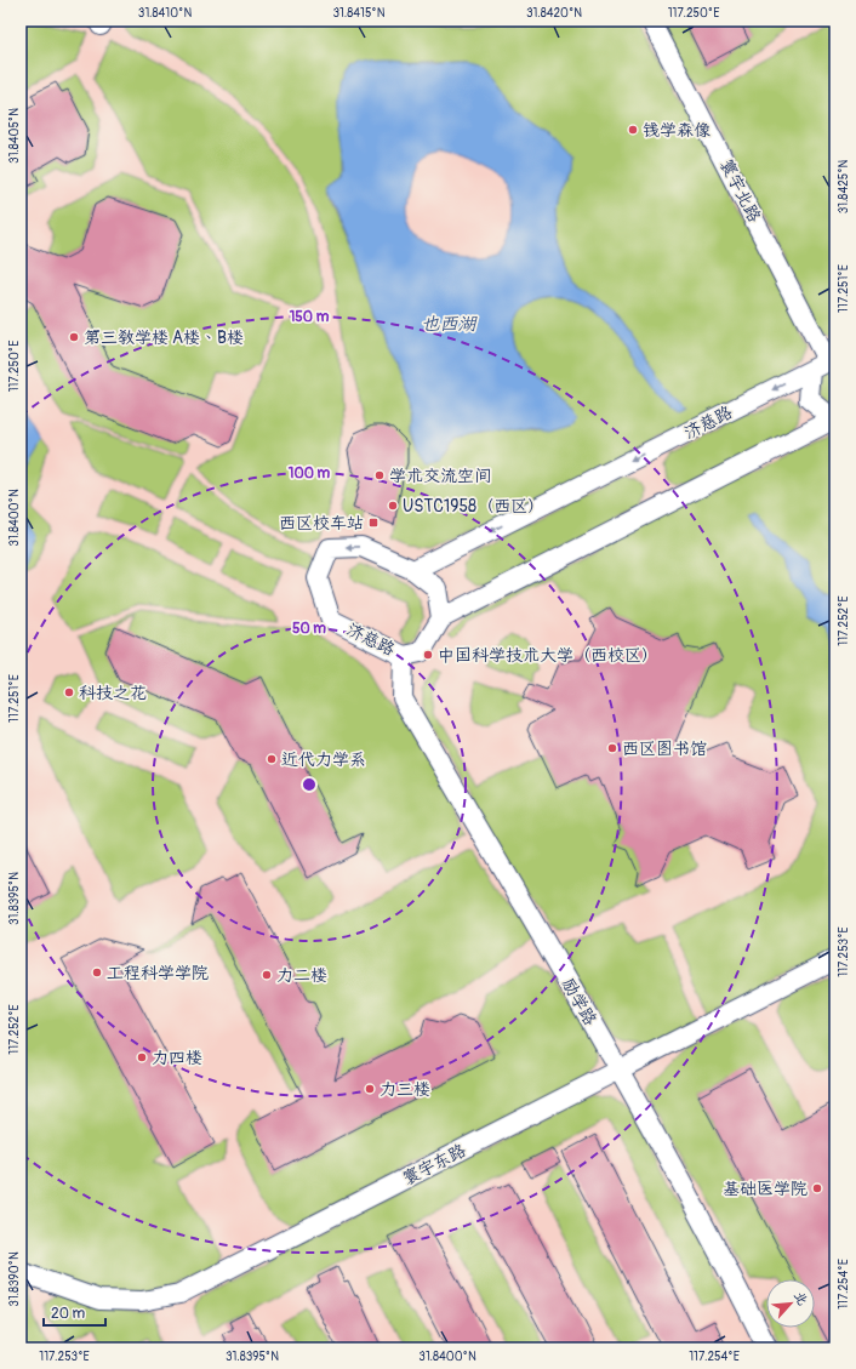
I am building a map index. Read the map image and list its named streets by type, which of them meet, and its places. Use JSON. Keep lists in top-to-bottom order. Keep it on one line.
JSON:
{"streets":{"street":["寰宇北路","济慈路","励学路","寰宇东路"]},"crossings":[["寰宇北路","济慈路"],["济慈路","励学路"],["励学路","寰宇东路"]],"water":["也西湖"],"places":{"other":["钱学森像","第三教学楼 A楼、B楼","学术交流空间","USTC1958（西区）","中国科学技术大学（西校区）","科技之花","西区图书馆","近代力学系","工程科学学院","力二楼","力四楼","力三楼","基础医学院"],"transit":["西区校车站"]},"scale_bar":"20 m","north":"top right","coordinates":["31.8410°N","31.8415°N","31.8420°N","117.250°E","31.8405°N","31.8425°N","117.251°E","31.8400°N","117.252°E","31.8395°N","117.253°E","31.8390°N","117.254°E"],"rings":["150 m","100 m","50 m"]}
